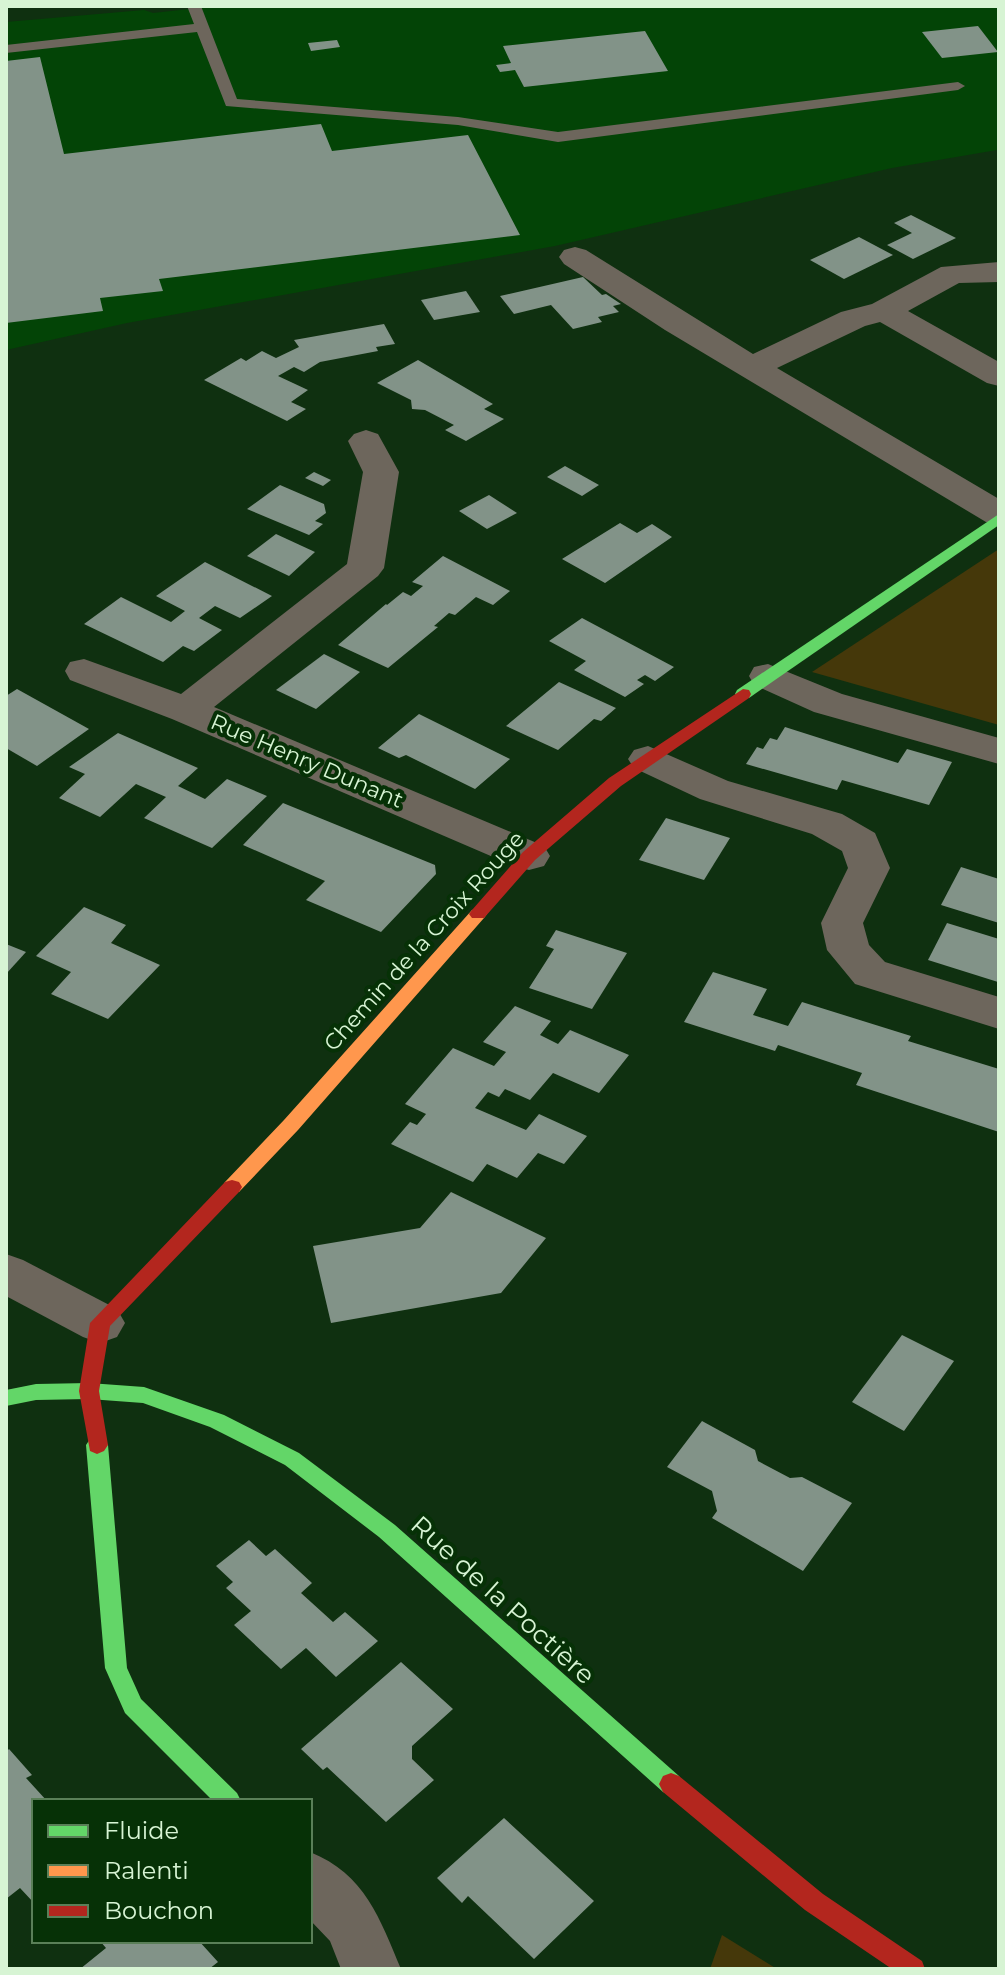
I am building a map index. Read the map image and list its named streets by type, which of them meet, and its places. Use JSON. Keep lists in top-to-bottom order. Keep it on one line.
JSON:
{"streets":{"street":["Rue Henry Dunant","Chemin de la Croix Rouge","Rue de la Poctière"]},"crossings":[["Rue Henry Dunant","Chemin de la Croix Rouge"]],"legend":["Fluide","Ralenti","Bouchon"]}
